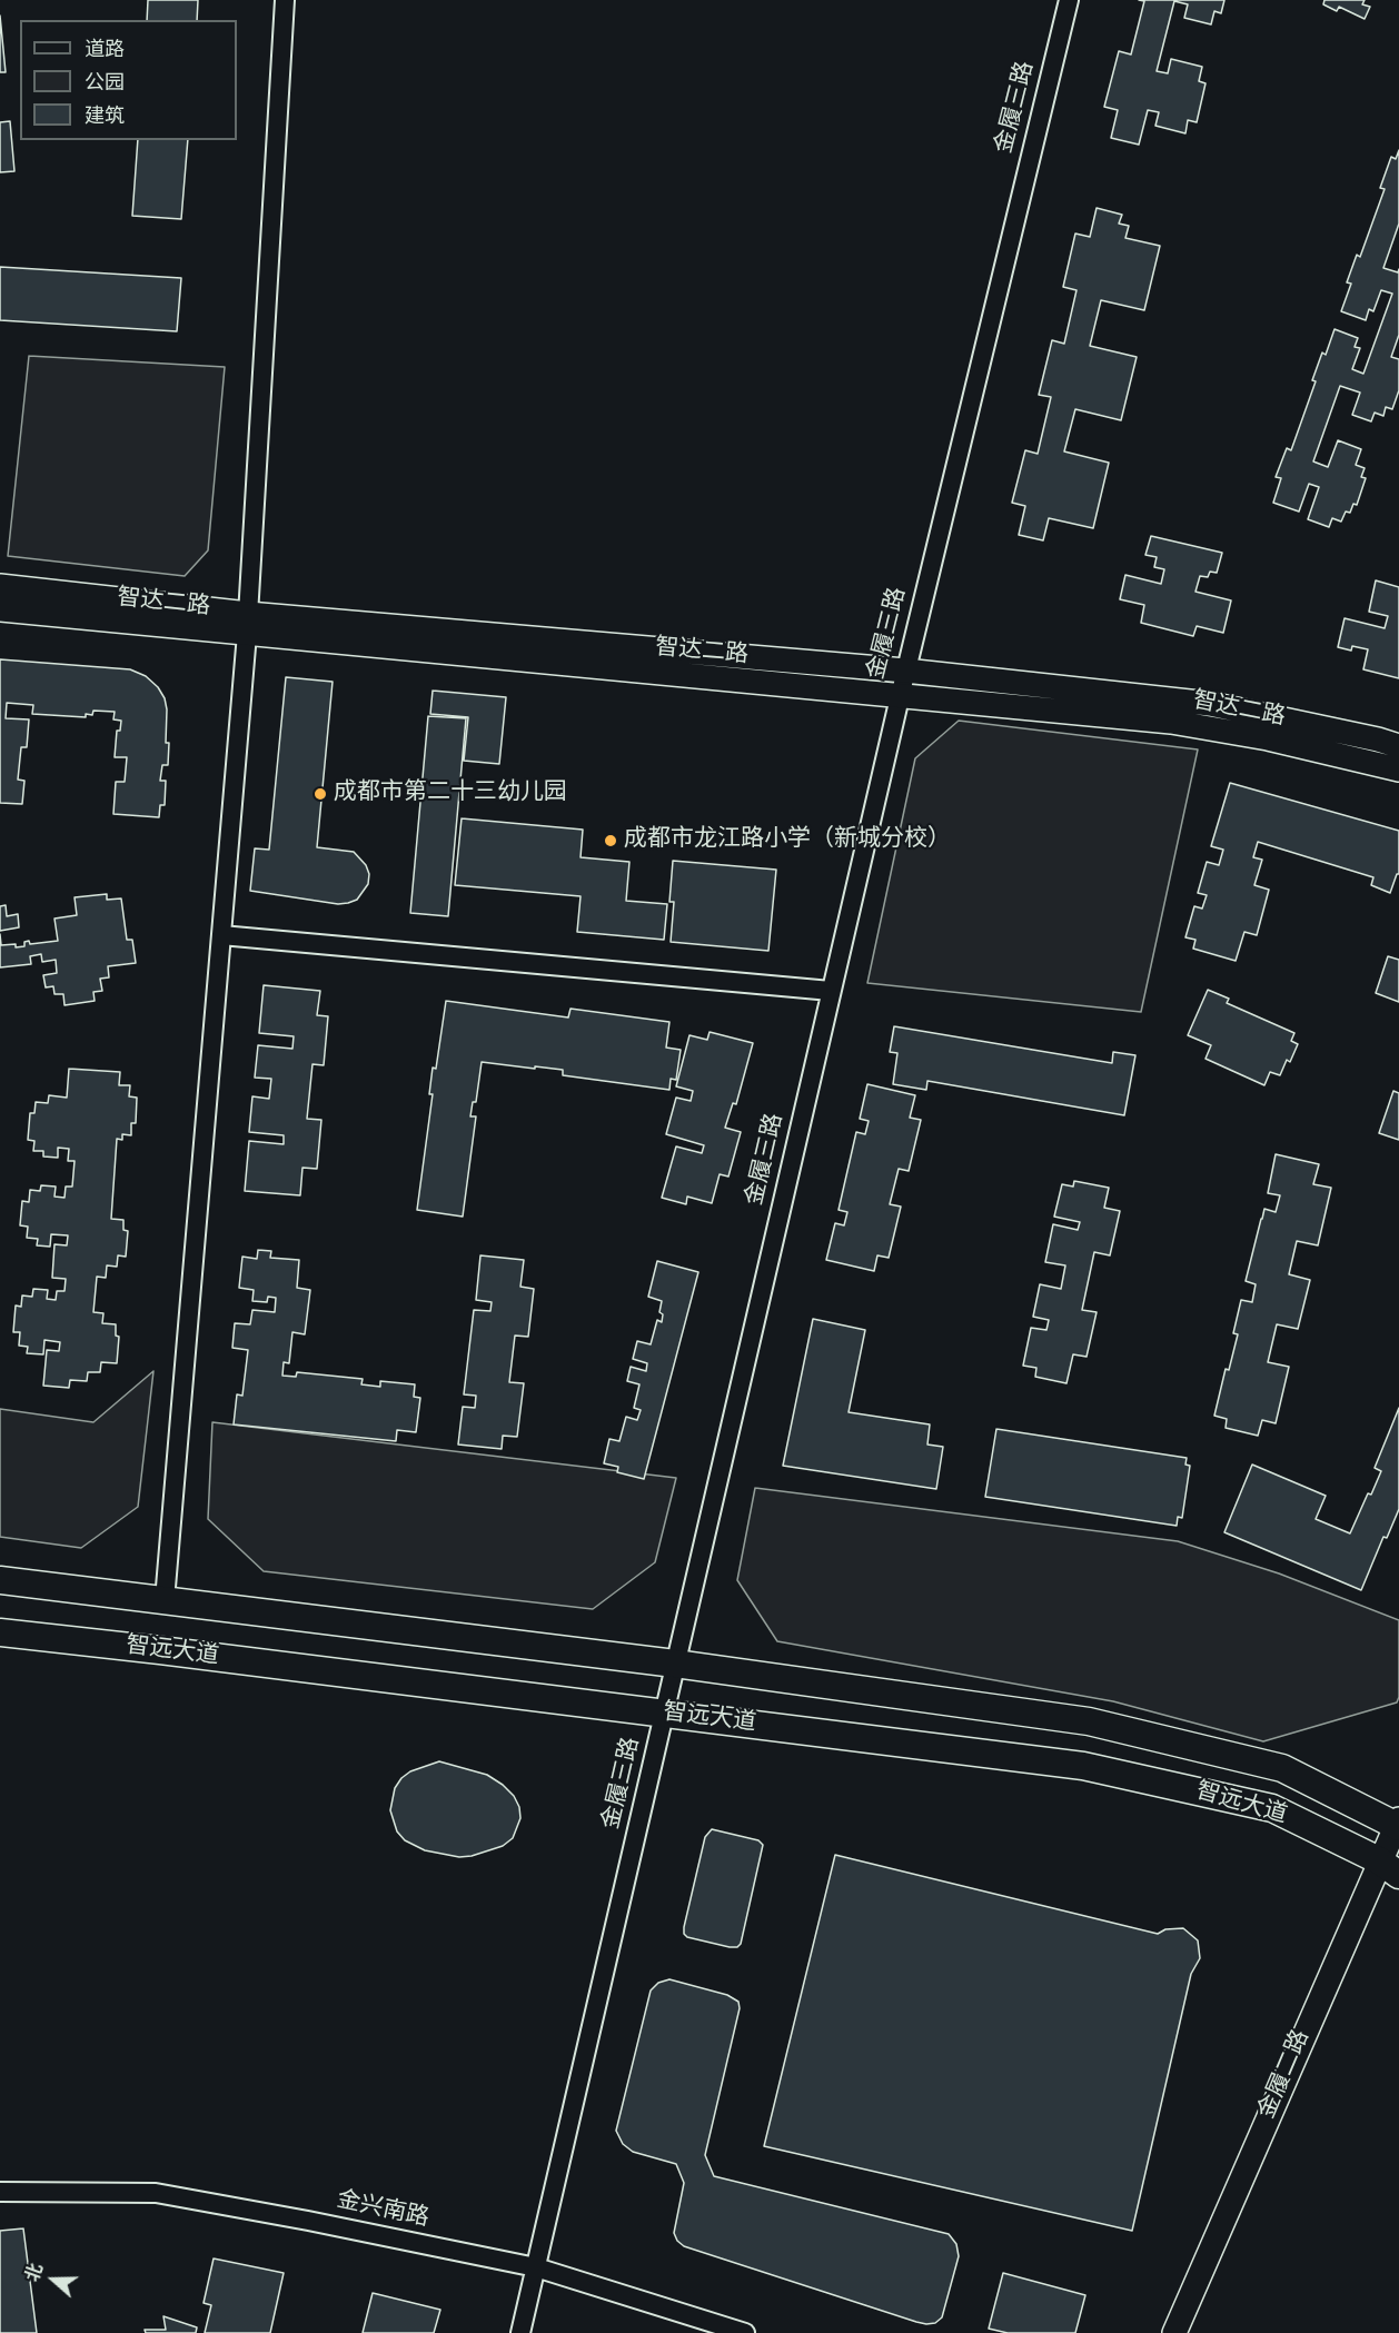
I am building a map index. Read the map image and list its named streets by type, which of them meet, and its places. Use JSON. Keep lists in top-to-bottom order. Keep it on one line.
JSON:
{"streets":{"main road":["智远大道"],"street":["金履三路","智达二路","金履二路","金兴南路"]},"crossings":[["金履三路","智达二路"],["金履三路","智远大道"],["金履三路","金兴南路"],["智远大道","金履二路"]],"places":["成都市第二十三幼儿园","成都市龙江路小学（新城分校）"],"legend":["道路","公园","建筑"],"north":"left"}
